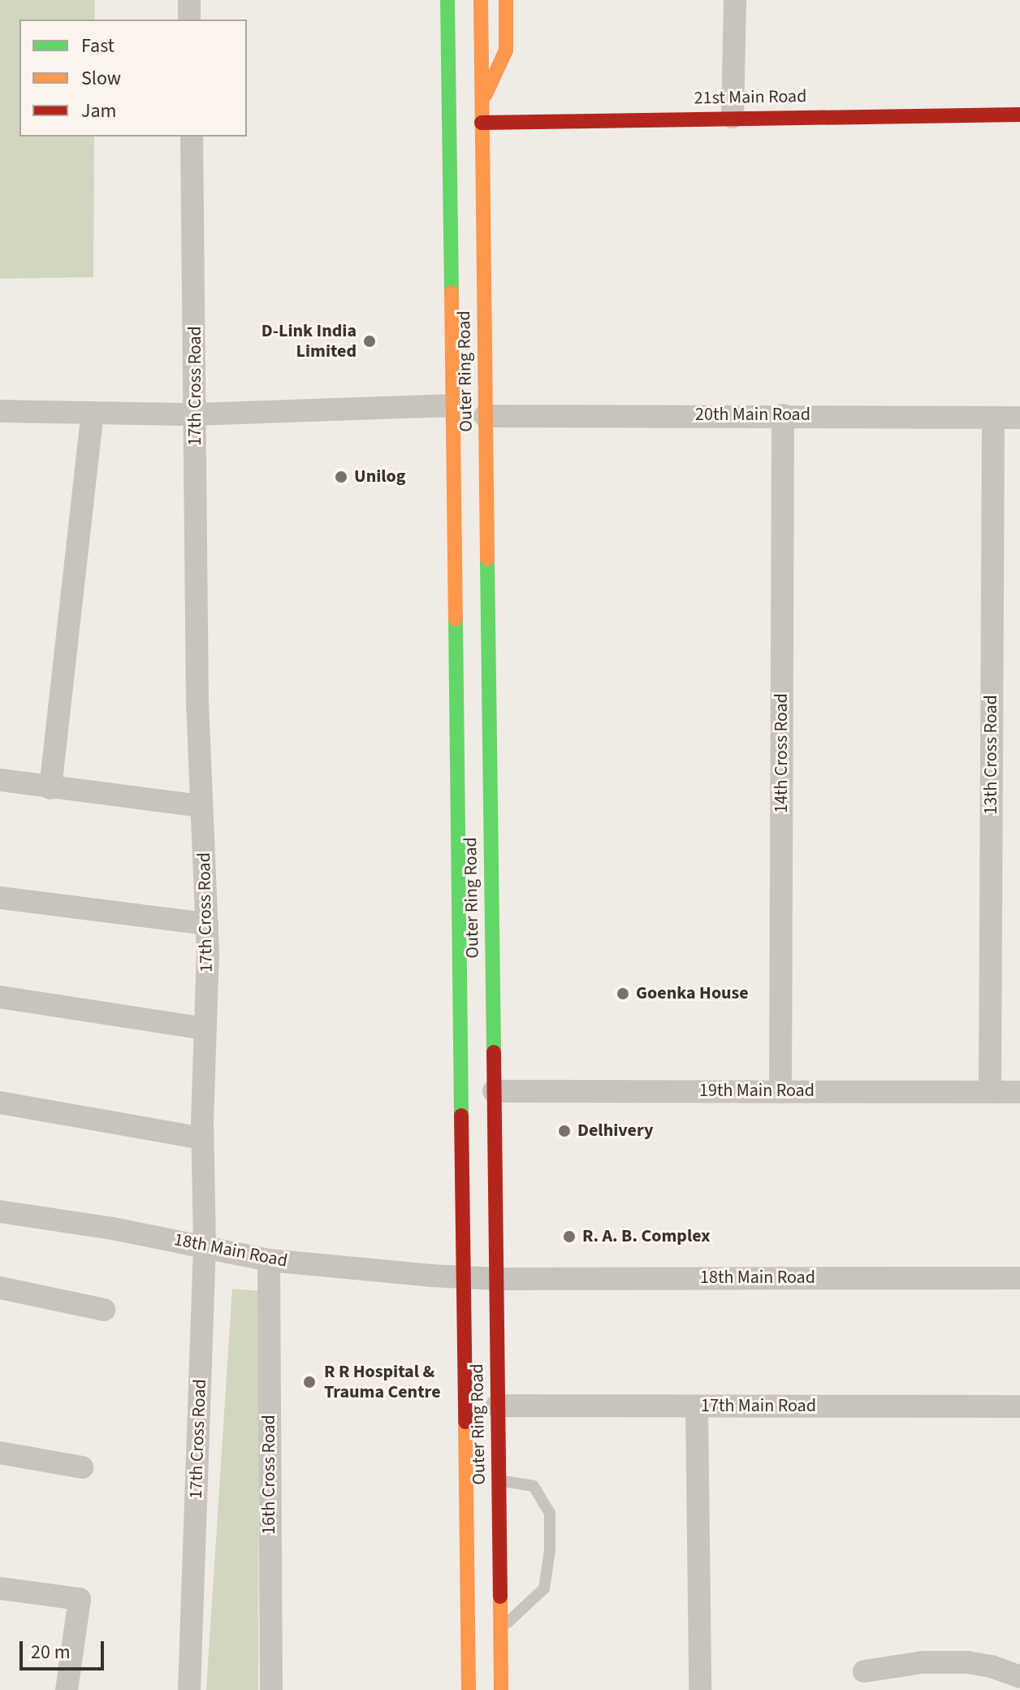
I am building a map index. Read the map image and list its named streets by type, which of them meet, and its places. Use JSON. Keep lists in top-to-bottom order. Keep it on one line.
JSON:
{"streets":{"main road":["21st Main Road","Outer Ring Road"],"street":["17th Cross Road","20th Main Road","14th Cross Road","13th Cross Road","19th Main Road","18th Main Road","17th Main Road","16th Cross Road"]},"crossings":[["21st Main Road","Outer Ring Road"],["Outer Ring Road","20th Main Road"],["Outer Ring Road","19th Main Road"],["Outer Ring Road","18th Main Road"],["Outer Ring Road","17th Main Road"],["17th Cross Road","18th Main Road"],["20th Main Road","14th Cross Road"],["20th Main Road","13th Cross Road"],["14th Cross Road","19th Main Road"],["13th Cross Road","19th Main Road"],["18th Main Road","16th Cross Road"]],"places":["D-Link India Limited","Unilog","Goenka House","Delhivery","R. A. B. Complex","R R Hospital & Trauma Centre"],"legend":["Fast","Slow","Jam"],"scale_bar":"20 m"}
